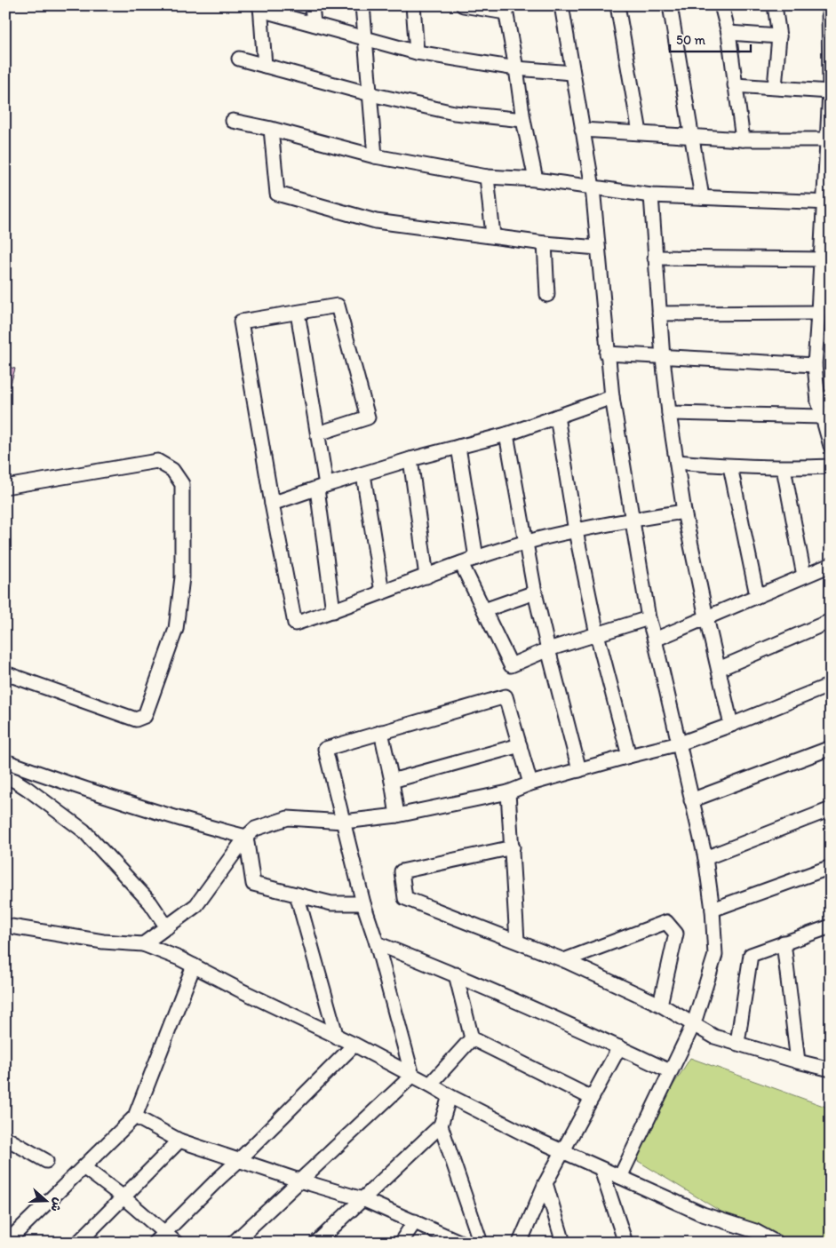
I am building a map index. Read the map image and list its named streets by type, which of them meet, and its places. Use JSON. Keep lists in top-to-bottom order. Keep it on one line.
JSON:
{"scale_bar":"50 m","north":"right"}
